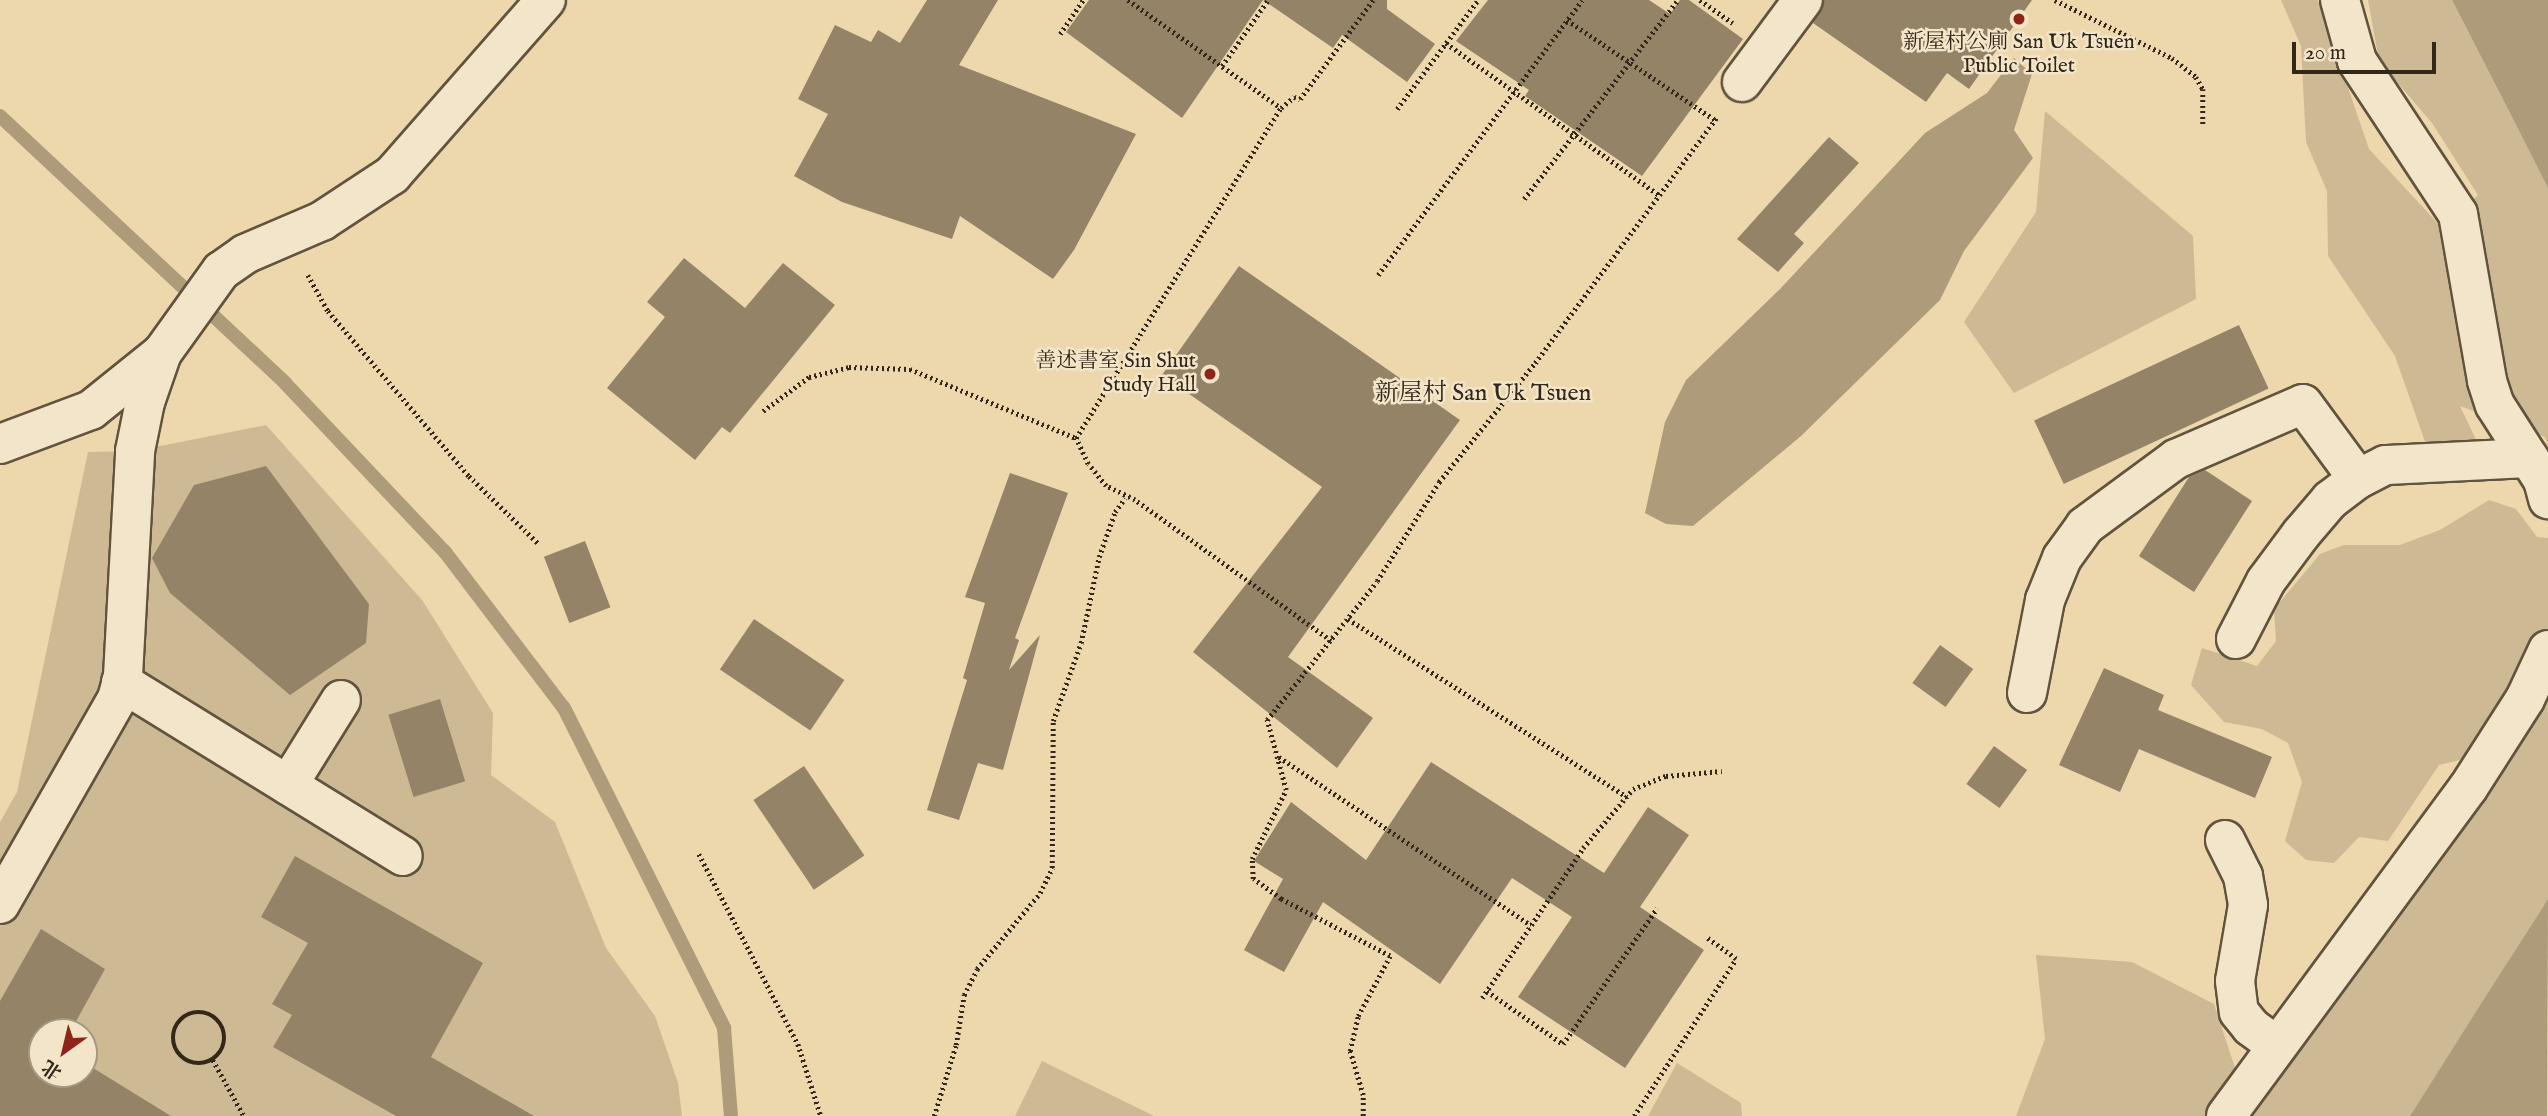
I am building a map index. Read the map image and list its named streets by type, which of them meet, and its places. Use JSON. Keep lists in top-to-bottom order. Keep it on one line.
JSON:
{"districts":["新屋村 San Uk Tsuen"],"places":["新屋村公廁 San Uk Tsuen Public Toilet","善述書室 Sin Shut Study Hall"],"scale_bar":"20 m","north":"bottom left"}
